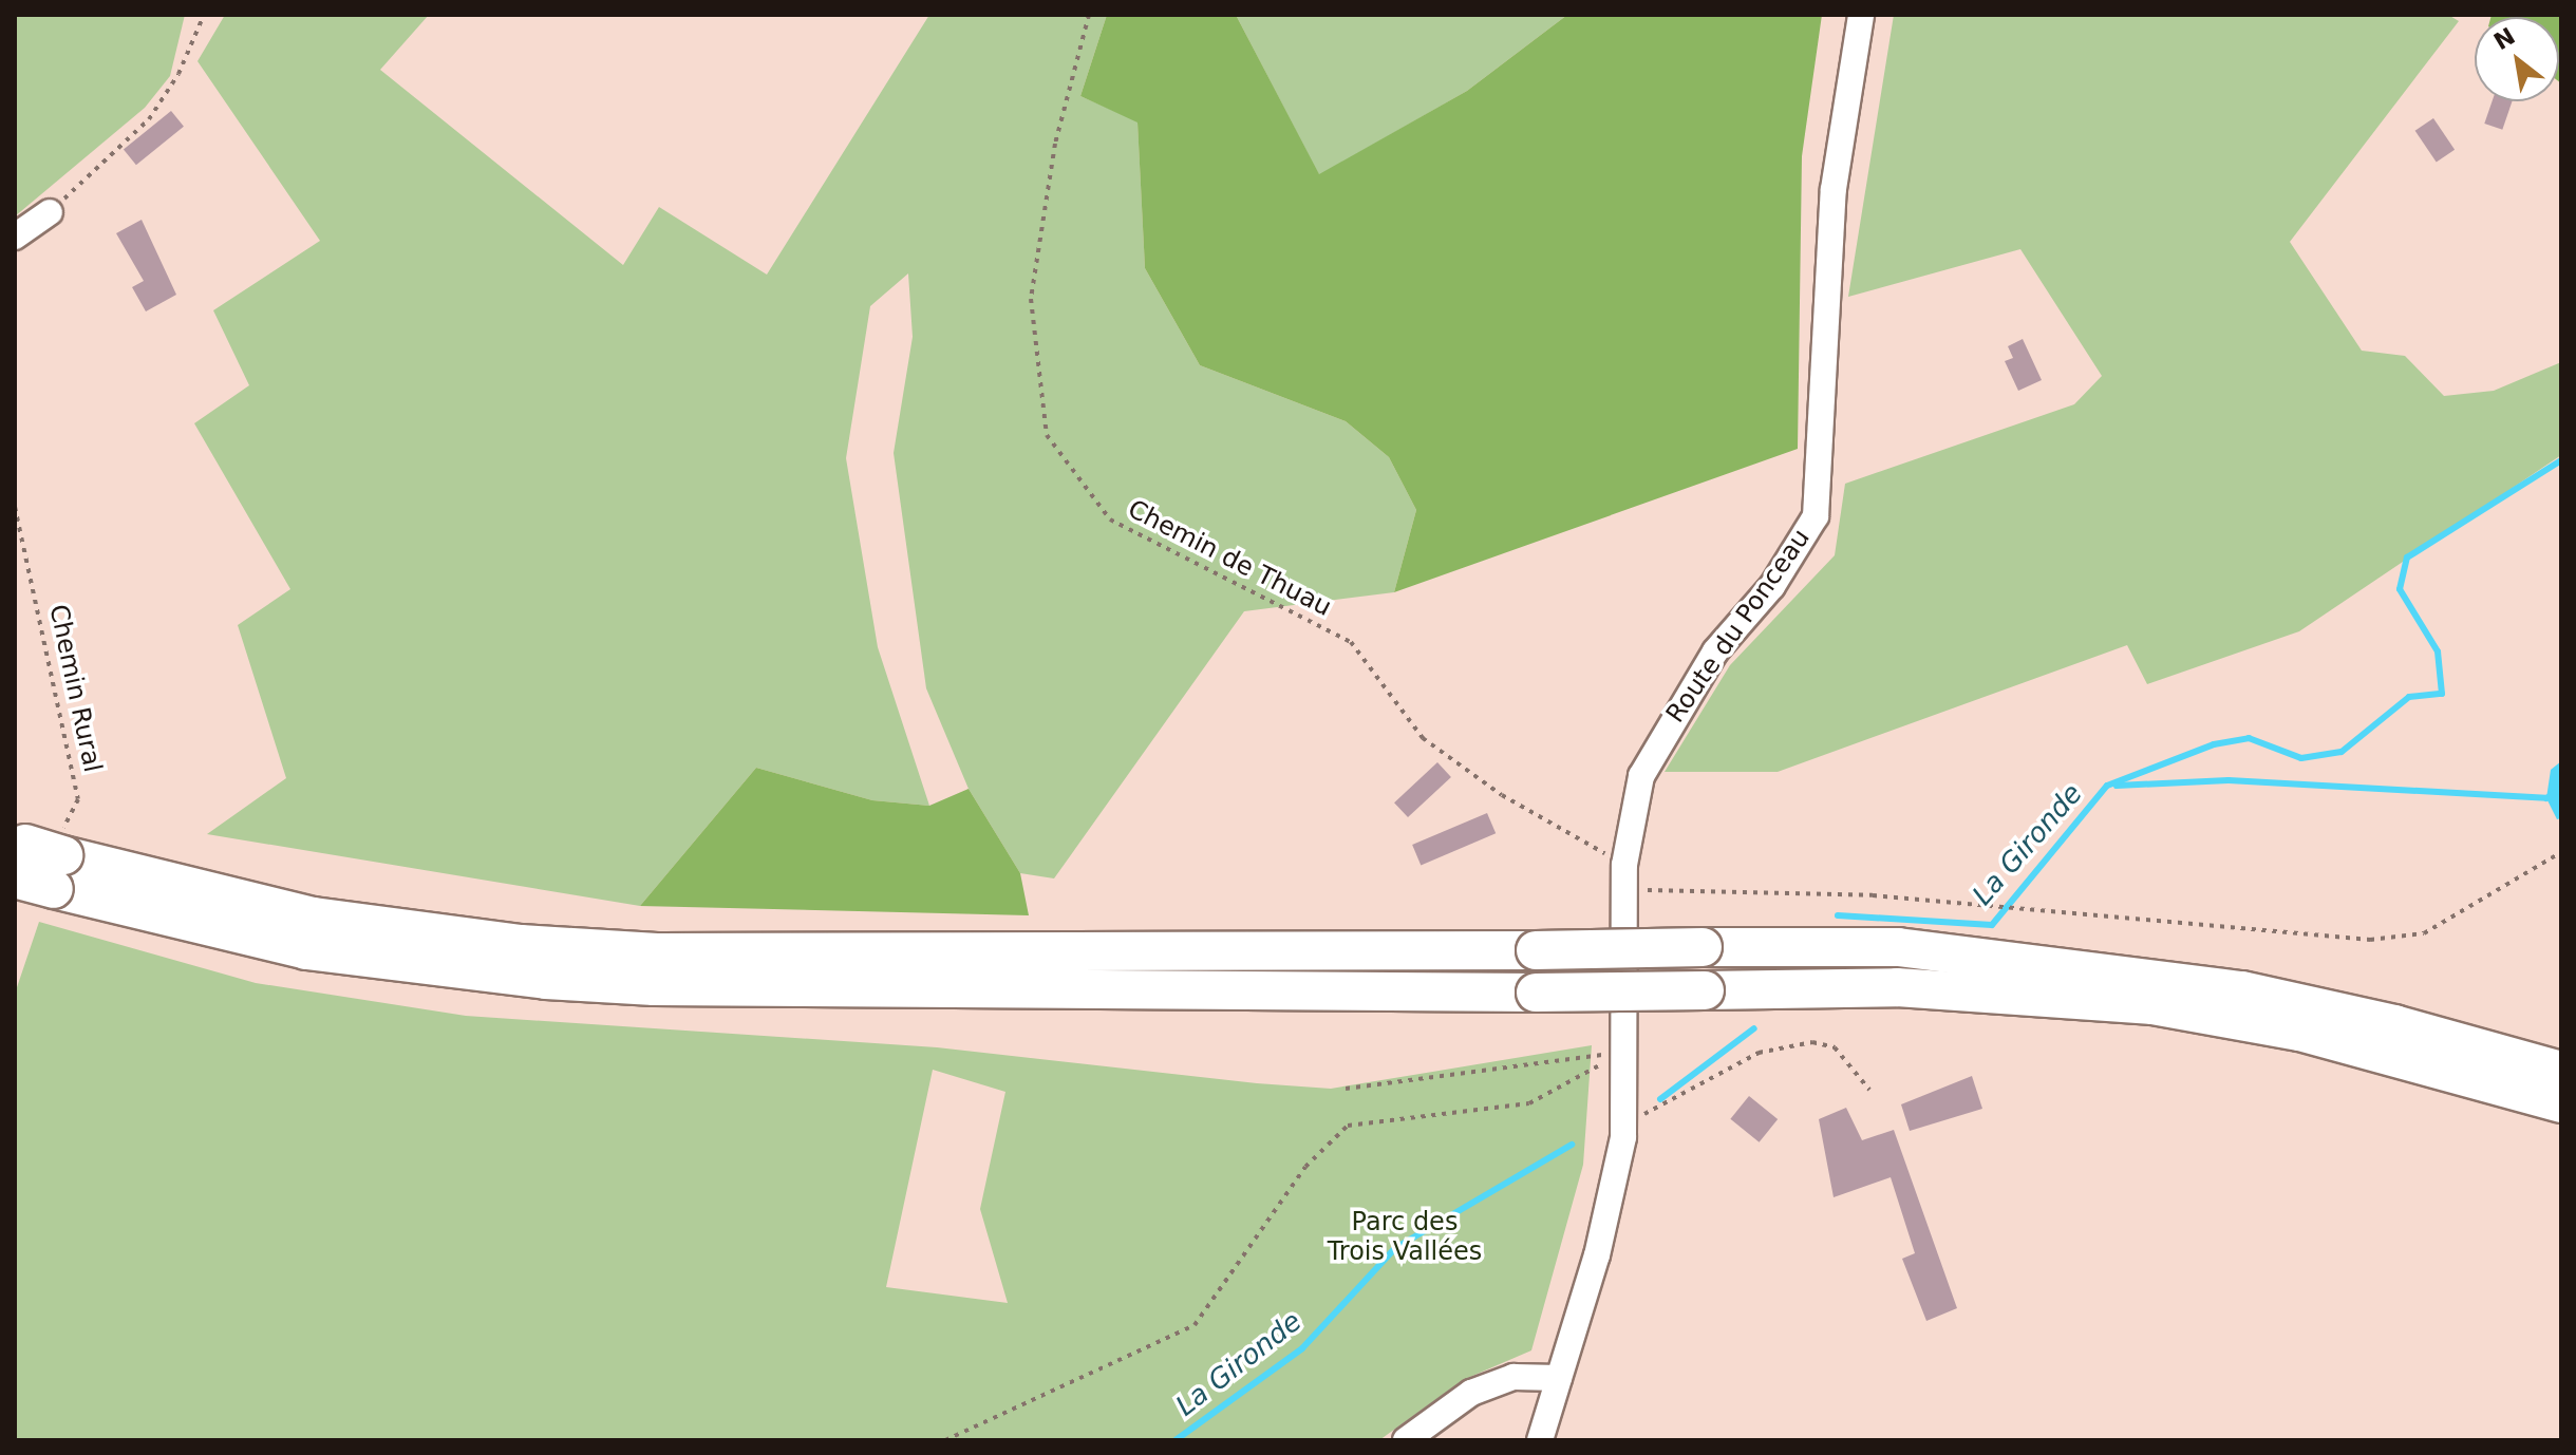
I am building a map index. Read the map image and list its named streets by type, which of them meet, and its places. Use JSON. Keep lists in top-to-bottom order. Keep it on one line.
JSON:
{"streets":{"street":["Route du Ponceau"],"path":["Chemin de Thuau","Chemin Rural"]},"crossings":[["Chemin de Thuau","Route du Ponceau"]],"water":["La Gironde"],"parks":["Parc des Trois Vallées"],"north":"top left"}
